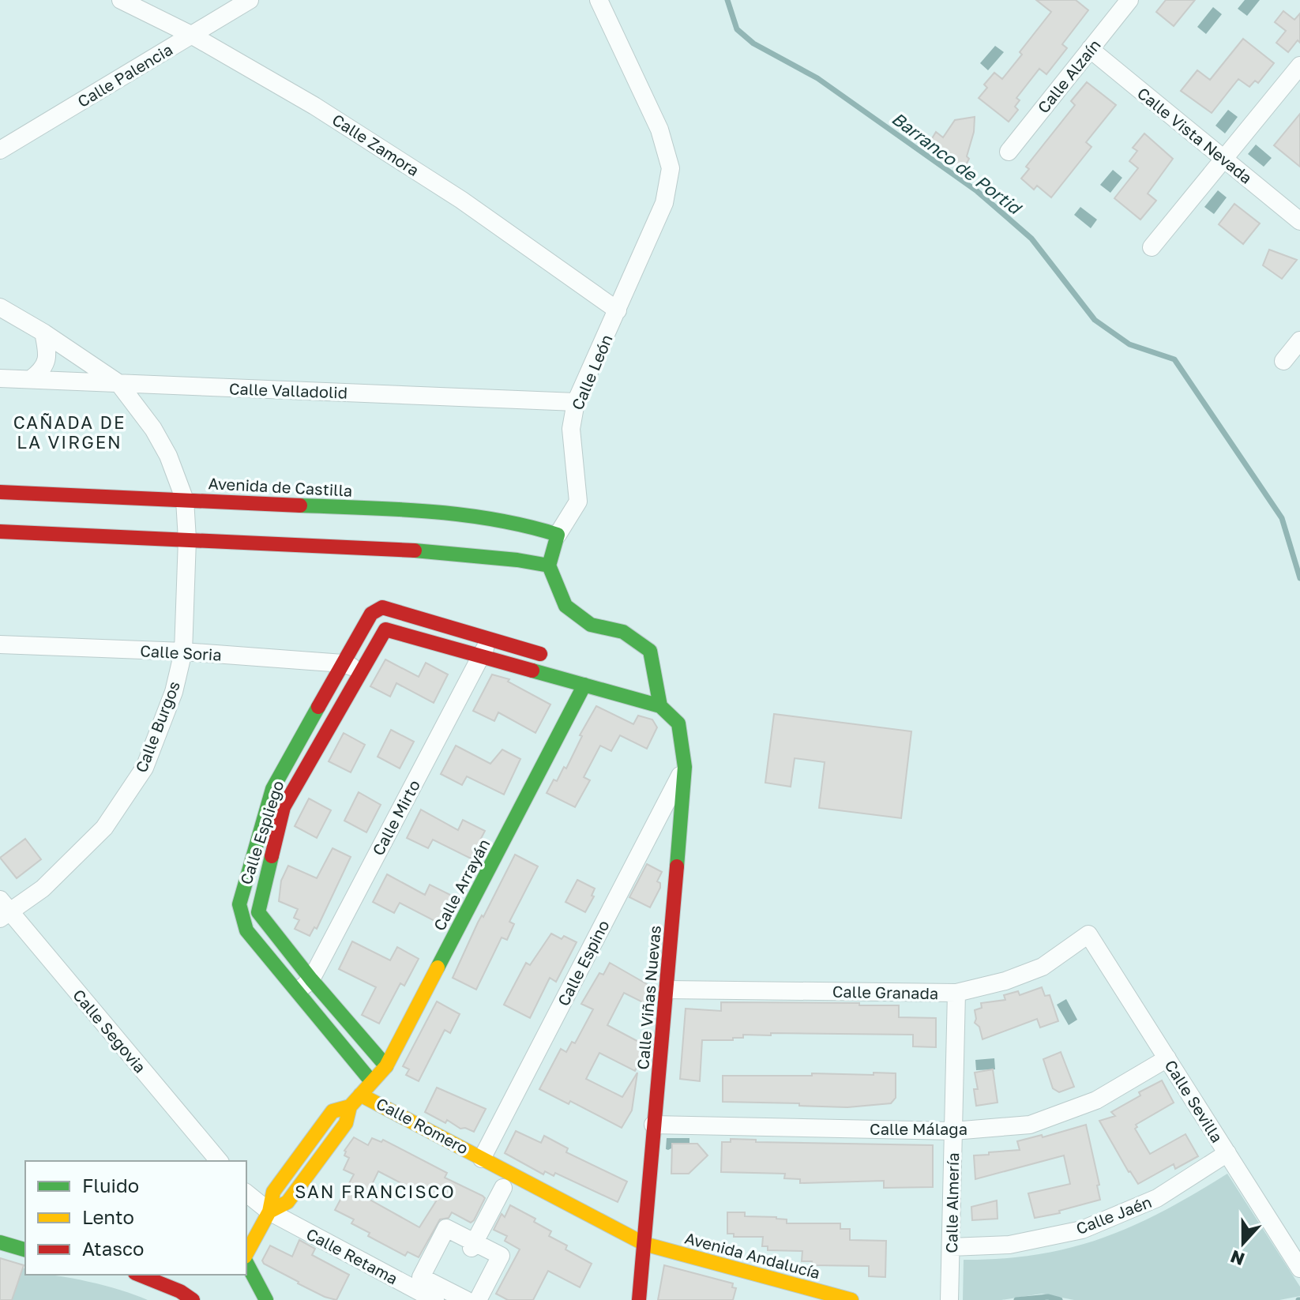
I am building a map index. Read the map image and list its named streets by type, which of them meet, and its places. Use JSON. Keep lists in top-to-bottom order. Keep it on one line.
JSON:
{"streets":{"street":["Calle Palencia","Calle Alzaín","Calle Vista Nevada","Calle Zamora","Calle León","Calle Valladolid","Avenida de Castilla","Calle Soria","Calle Burgos","Calle Mirto","Calle Espliego","Calle Arrayán","Calle Espino","Calle Granada","Calle Viñas Nuevas","Calle Segovia","Calle Sevilla","Calle Romero","Calle Málaga","Calle Almería","Calle Jaén","Avenida Andalucía","Calle Retama"]},"crossings":[["Calle Palencia","Calle Zamora"],["Calle Alzaín","Calle Vista Nevada"],["Calle Zamora","Calle León"],["Calle León","Calle Valladolid"],["Calle León","Avenida de Castilla"],["Calle Valladolid","Calle Burgos"],["Avenida de Castilla","Calle Burgos"],["Calle Soria","Calle Burgos"],["Calle Soria","Calle Espliego"],["Calle Burgos","Calle Segovia"],["Calle Mirto","Calle Espliego"],["Calle Espliego","Calle Arrayán"],["Calle Arrayán","Calle Romero"],["Calle Espino","Calle Viñas Nuevas"],["Calle Espino","Calle Romero"],["Calle Granada","Calle Viñas Nuevas"],["Calle Granada","Calle Sevilla"],["Calle Granada","Calle Almería"],["Calle Viñas Nuevas","Calle Romero"],["Calle Viñas Nuevas","Calle Málaga"],["Calle Viñas Nuevas","Avenida Andalucía"],["Calle Sevilla","Calle Málaga"],["Calle Sevilla","Calle Jaén"],["Calle Romero","Avenida Andalucía"],["Calle Romero","Calle Retama"],["Calle Málaga","Calle Almería"],["Calle Almería","Calle Jaén"]],"districts":["CAÑADA DE LA VIRGEN","SAN FRANCISCO"],"water":["Barranco de Portid"],"legend":["Fluido","Lento","Atasco"],"north":"bottom"}
